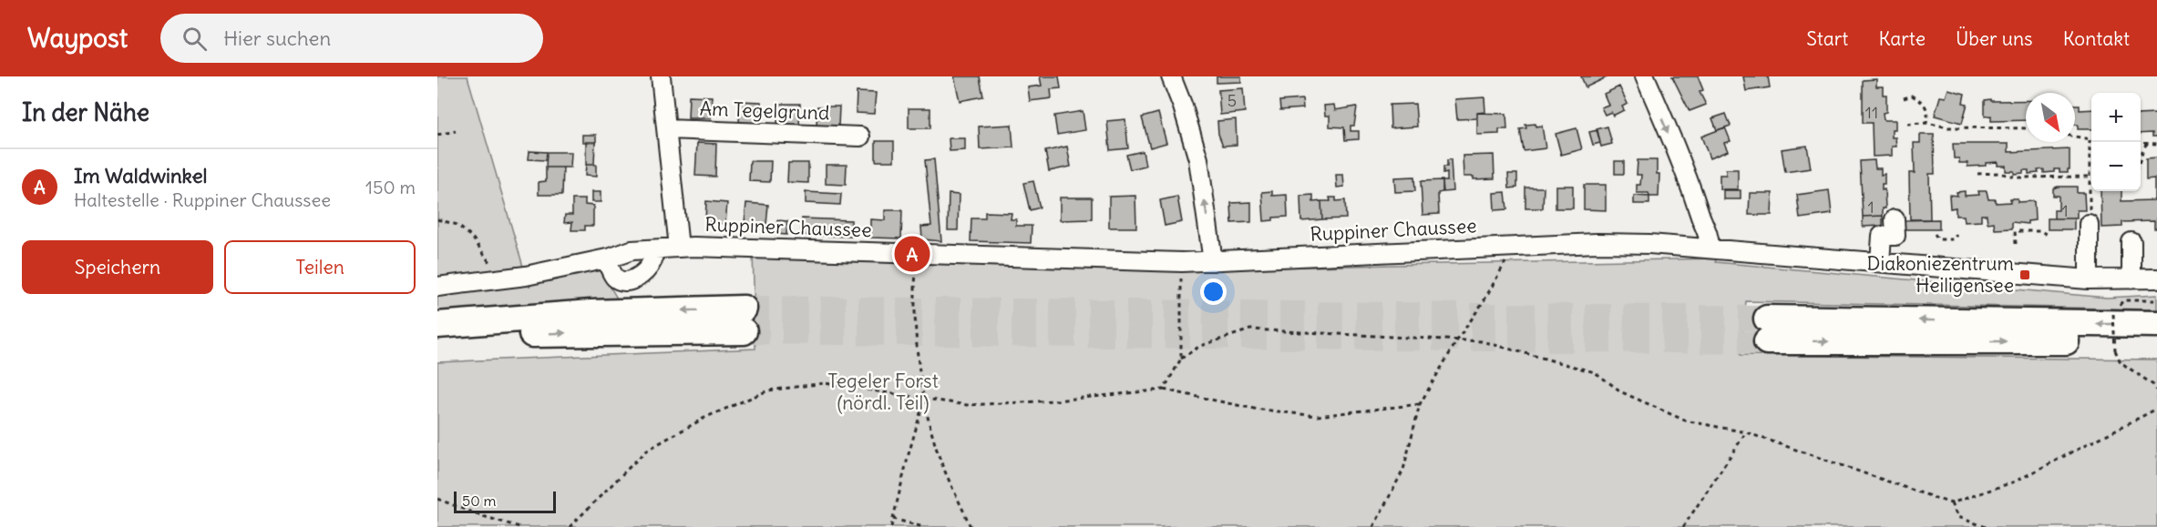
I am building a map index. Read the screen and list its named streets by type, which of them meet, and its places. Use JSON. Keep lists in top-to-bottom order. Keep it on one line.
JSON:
{"streets":{"street":["Am Tegelgrund","Ruppiner Chaussee"]},"parks":["Tegeler Forst (nördl. Teil)"],"places":{"transit":["Diakoniezentrum Heiligensee"]},"house_numbers":["5","11","1","1"],"scale_bar":"50 m","north":"bottom right","page":{"header":"Waypost","search":"Hier suchen","nav":["Start","Karte","Über uns","Kontakt"],"heading":"In der Nähe","map_buttons":["+","−"],"list":[{"mark":"A","name":"Im Waldwinkel","note":"Haltestelle · Ruppiner Chaussee","value":"150 m"}],"buttons":["Speichern","Teilen"],"pins":"A","scale":"50 m"}}
